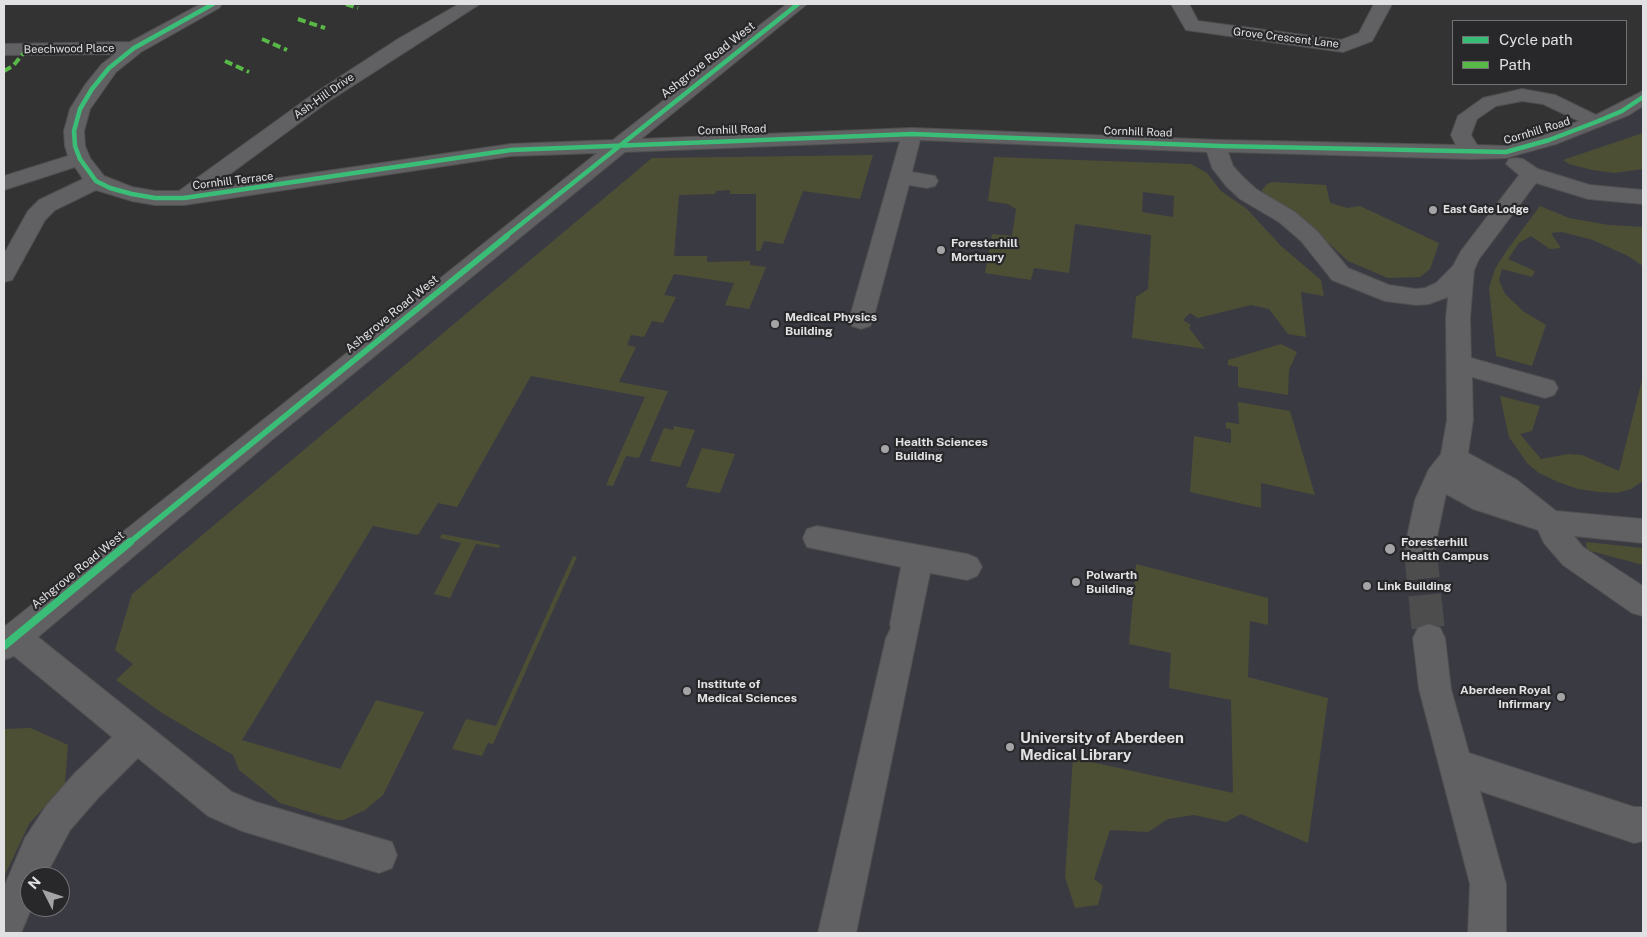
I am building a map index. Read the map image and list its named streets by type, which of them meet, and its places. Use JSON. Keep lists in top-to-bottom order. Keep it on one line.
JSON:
{"streets":{"street":["Grove Crescent Lane","Beechwood Place","Ashgrove Road West","Ash-Hill Drive","Cornhill Road","Cornhill Terrace"]},"crossings":[["Ashgrove Road West","Cornhill Road"],["Ashgrove Road West","Cornhill Terrace"],["Ash-Hill Drive","Cornhill Terrace"],["Cornhill Road","Cornhill Terrace"]],"places":["East Gate Lodge","Foresterhill Mortuary","Medical Physics Building","Health Sciences Building","Foresterhill Health Campus","Polwarth Building","Link Building","Institute of Medical Sciences","Aberdeen Royal Infirmary","University of Aberdeen Medical Library"],"legend":["Cycle path","Path"],"north":"top left"}
